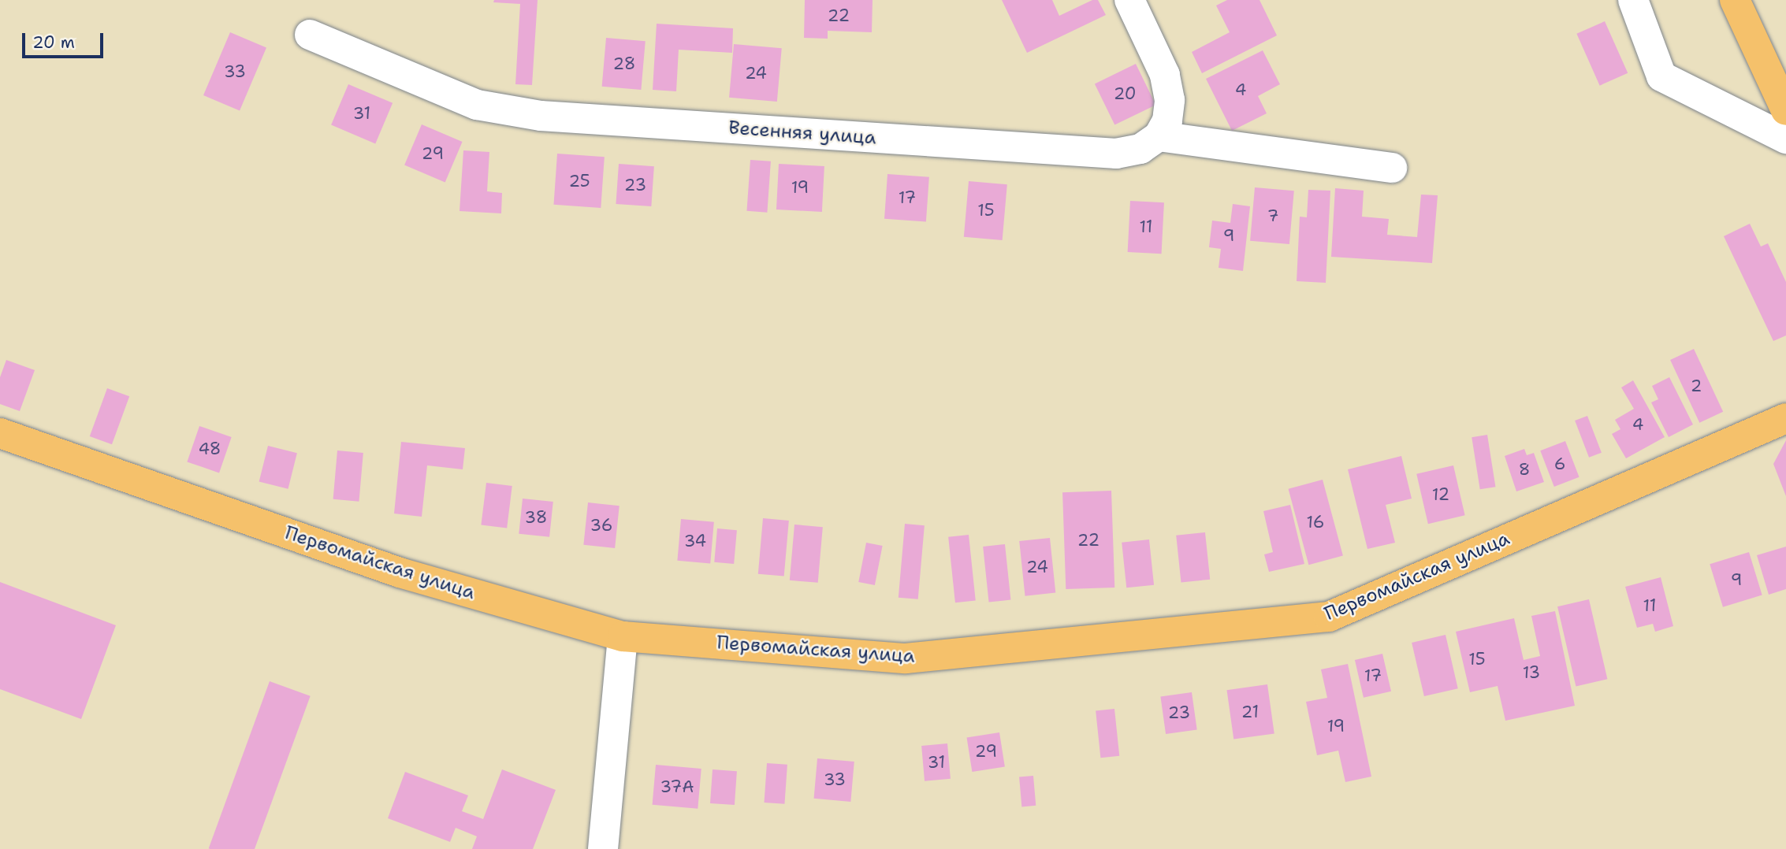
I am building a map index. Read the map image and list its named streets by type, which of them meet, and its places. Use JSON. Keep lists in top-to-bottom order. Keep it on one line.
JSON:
{"streets":{"main road":["Первомайская улица"],"street":["Весенняя улица"]},"house_numbers":["22","28","33","24","4","20","31","29","25","23","19","17","15","7","11","9","2","4","48","6","8","12","38","16","36","22","34","24","9","11","15","13","17","21","23","19","29","31","33","37А"],"scale_bar":"20 m"}
